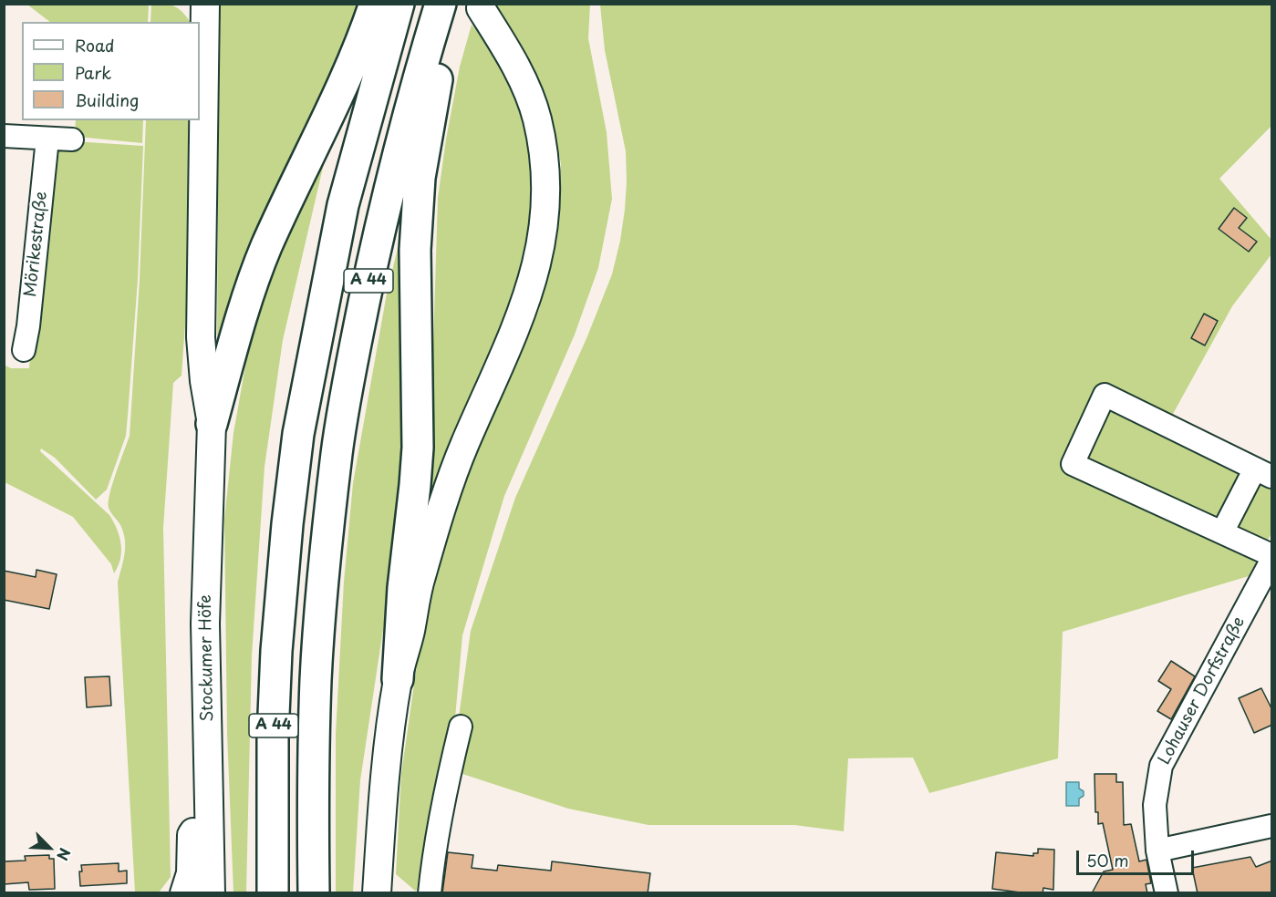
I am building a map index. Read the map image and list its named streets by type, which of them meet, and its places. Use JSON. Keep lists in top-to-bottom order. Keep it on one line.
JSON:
{"streets":{"highway":["A 44"],"main road":["Stockumer Höfe"],"street":["Mörikestraße","Lohauser Dorfstraße"]},"legend":["Road","Park","Building"],"scale_bar":"50 m","north":"bottom right"}
